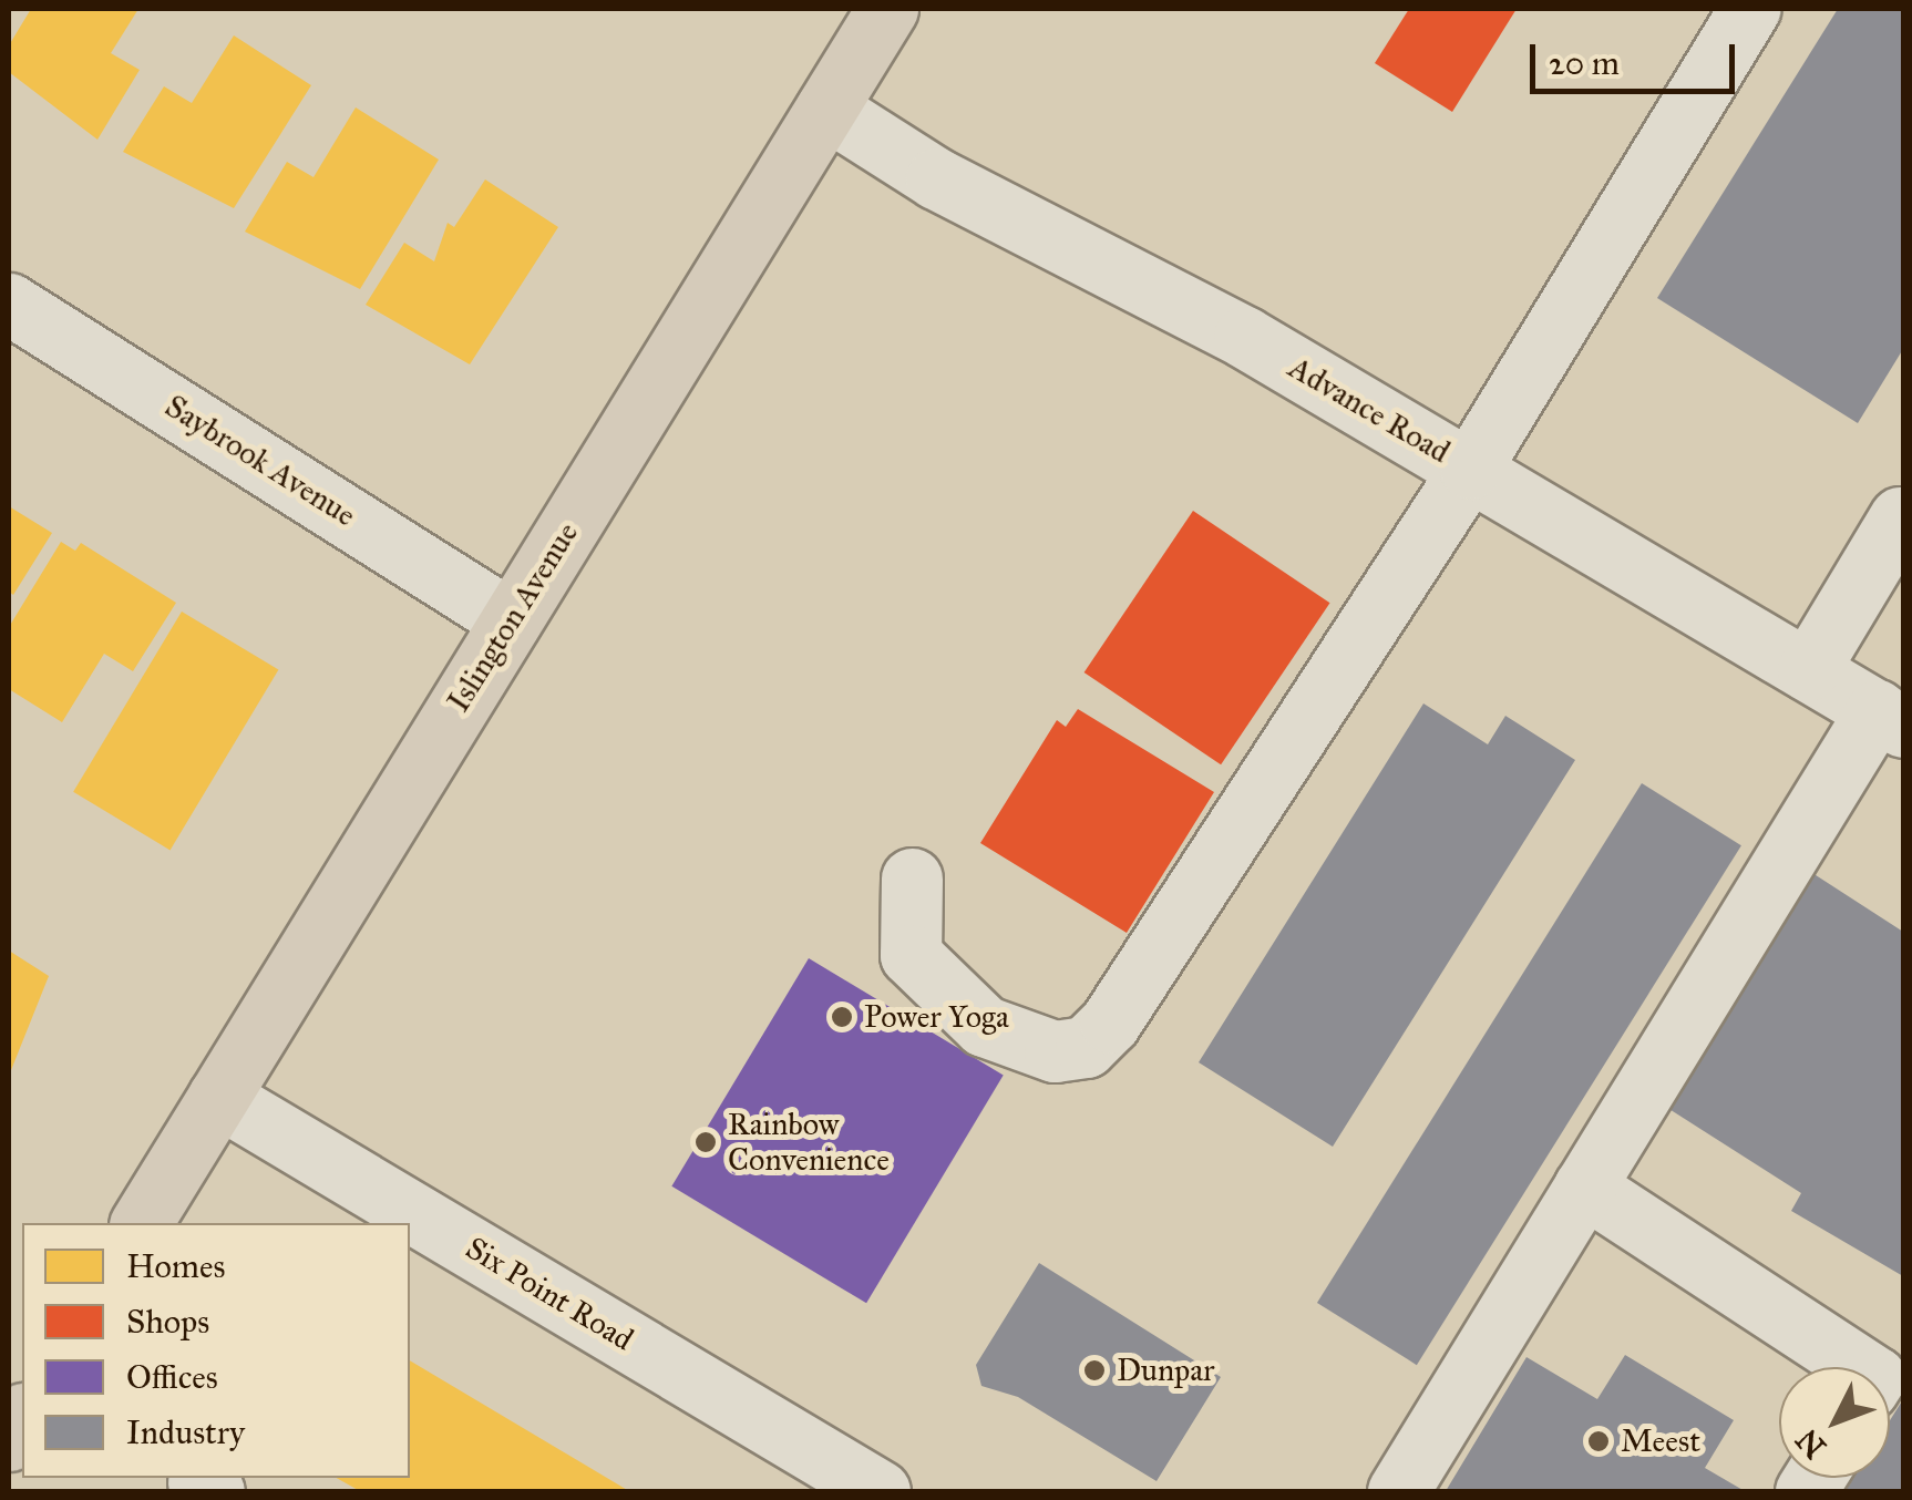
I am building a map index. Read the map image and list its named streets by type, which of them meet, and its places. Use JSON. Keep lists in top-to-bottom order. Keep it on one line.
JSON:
{"streets":{"main road":["Islington Avenue"],"street":["Advance Road","Saybrook Avenue","Six Point Road"]},"crossings":[["Advance Road","Islington Avenue"],["Saybrook Avenue","Islington Avenue"],["Islington Avenue","Six Point Road"]],"places":["Power Yoga","Rainbow Convenience","Dunpar","Meest"],"legend":["Homes","Shops","Offices","Industry"],"scale_bar":"20 m","north":"bottom left"}
